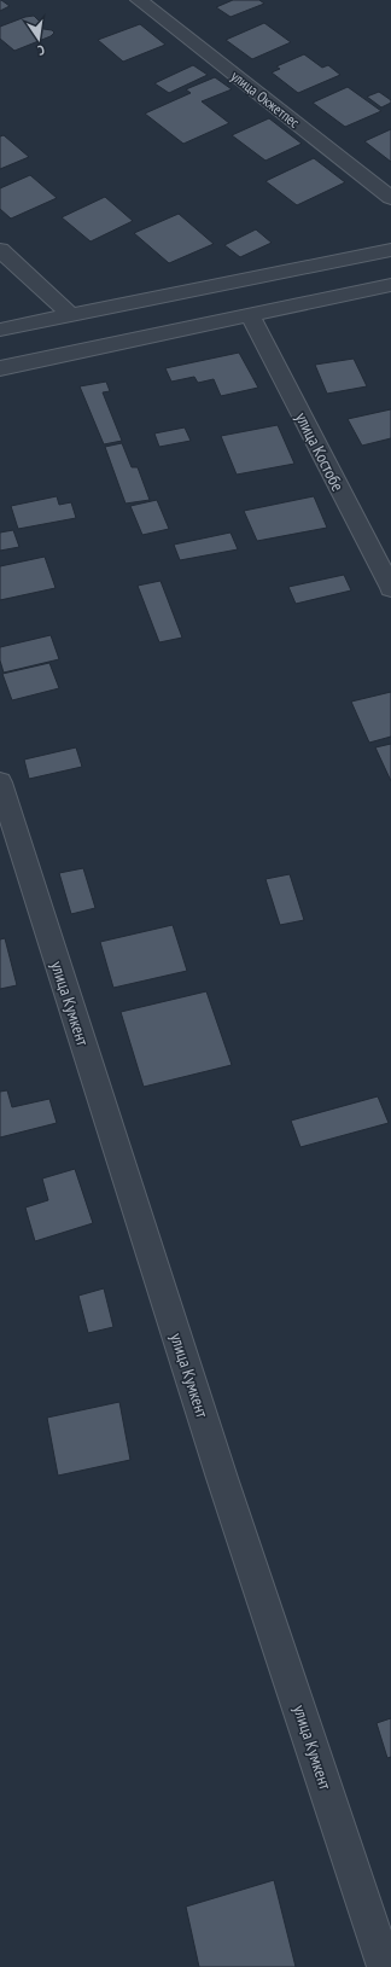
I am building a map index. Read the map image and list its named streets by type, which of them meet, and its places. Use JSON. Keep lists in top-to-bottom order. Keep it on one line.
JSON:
{"streets":{"street":["улица Окжетпес","улица Костобе","улица Кумкент"]},"north":"bottom"}
